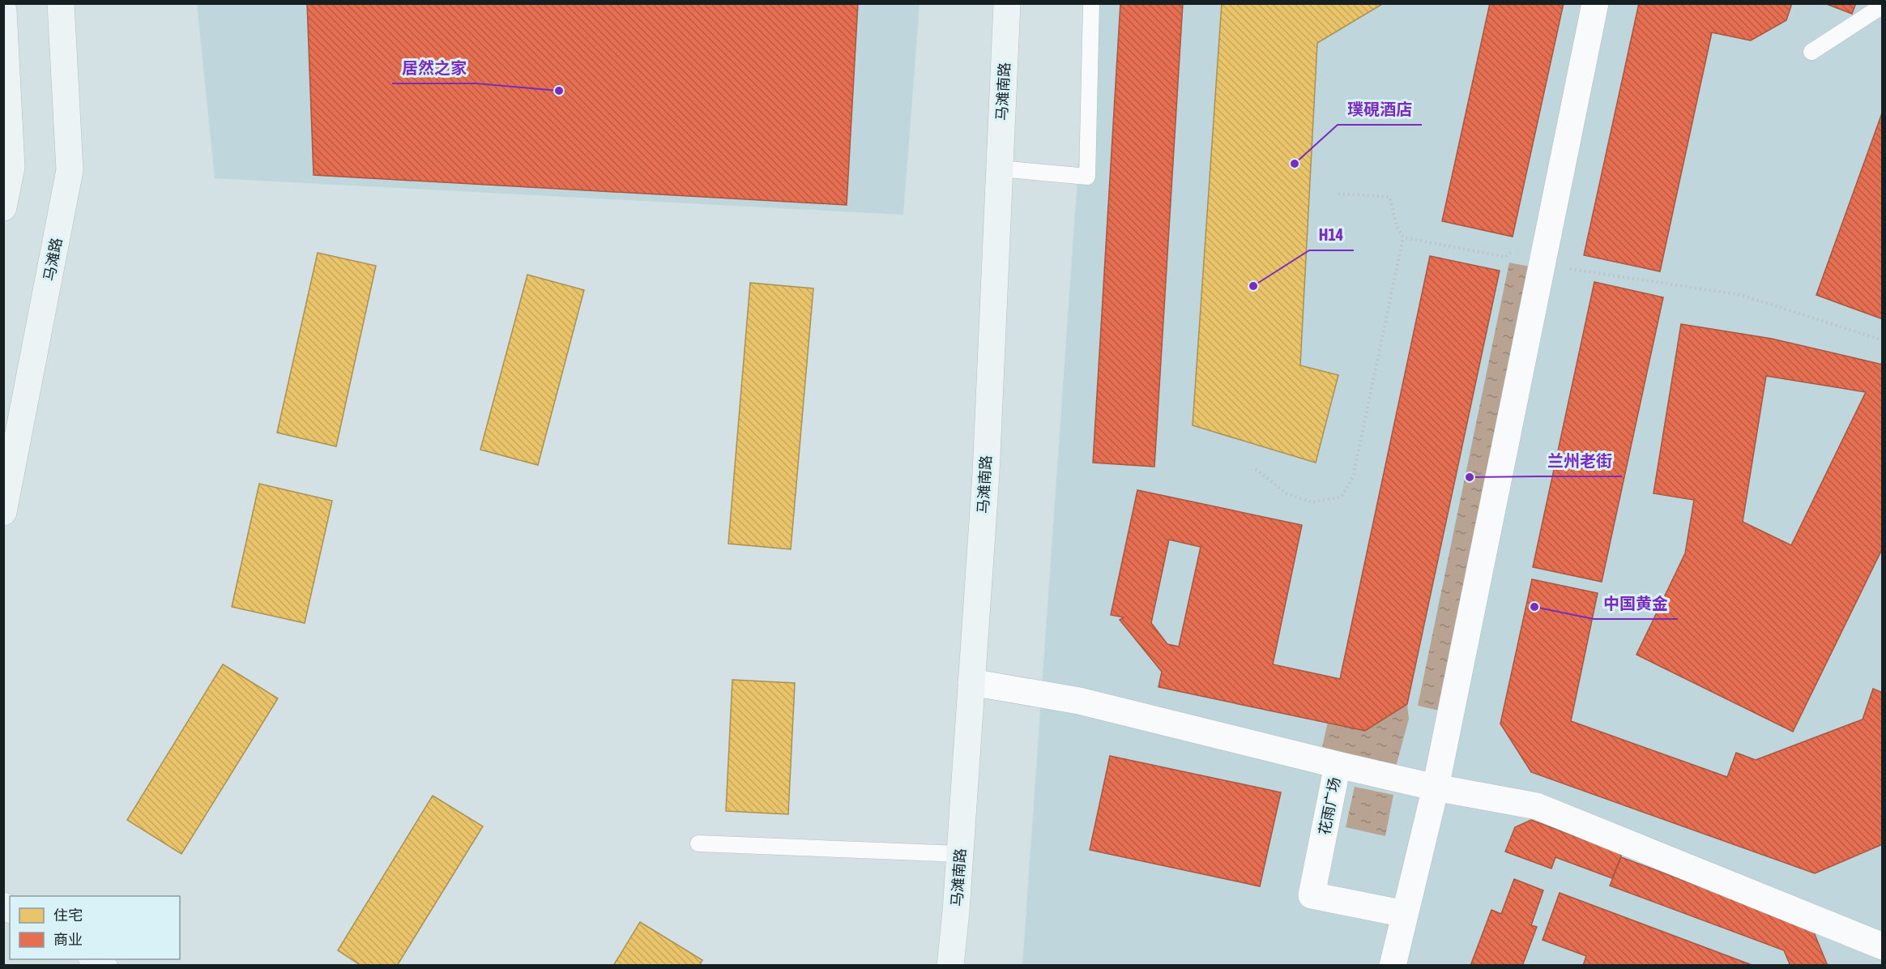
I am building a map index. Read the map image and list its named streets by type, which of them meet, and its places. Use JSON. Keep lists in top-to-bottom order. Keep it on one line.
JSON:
{"streets":{"main road":["马滩南路","马滩路"],"street":["花雨广场"]},"places":["居然之家","璞硯酒店","H14","兰州老街","中国黄金"],"legend":["住宅","商业"]}
